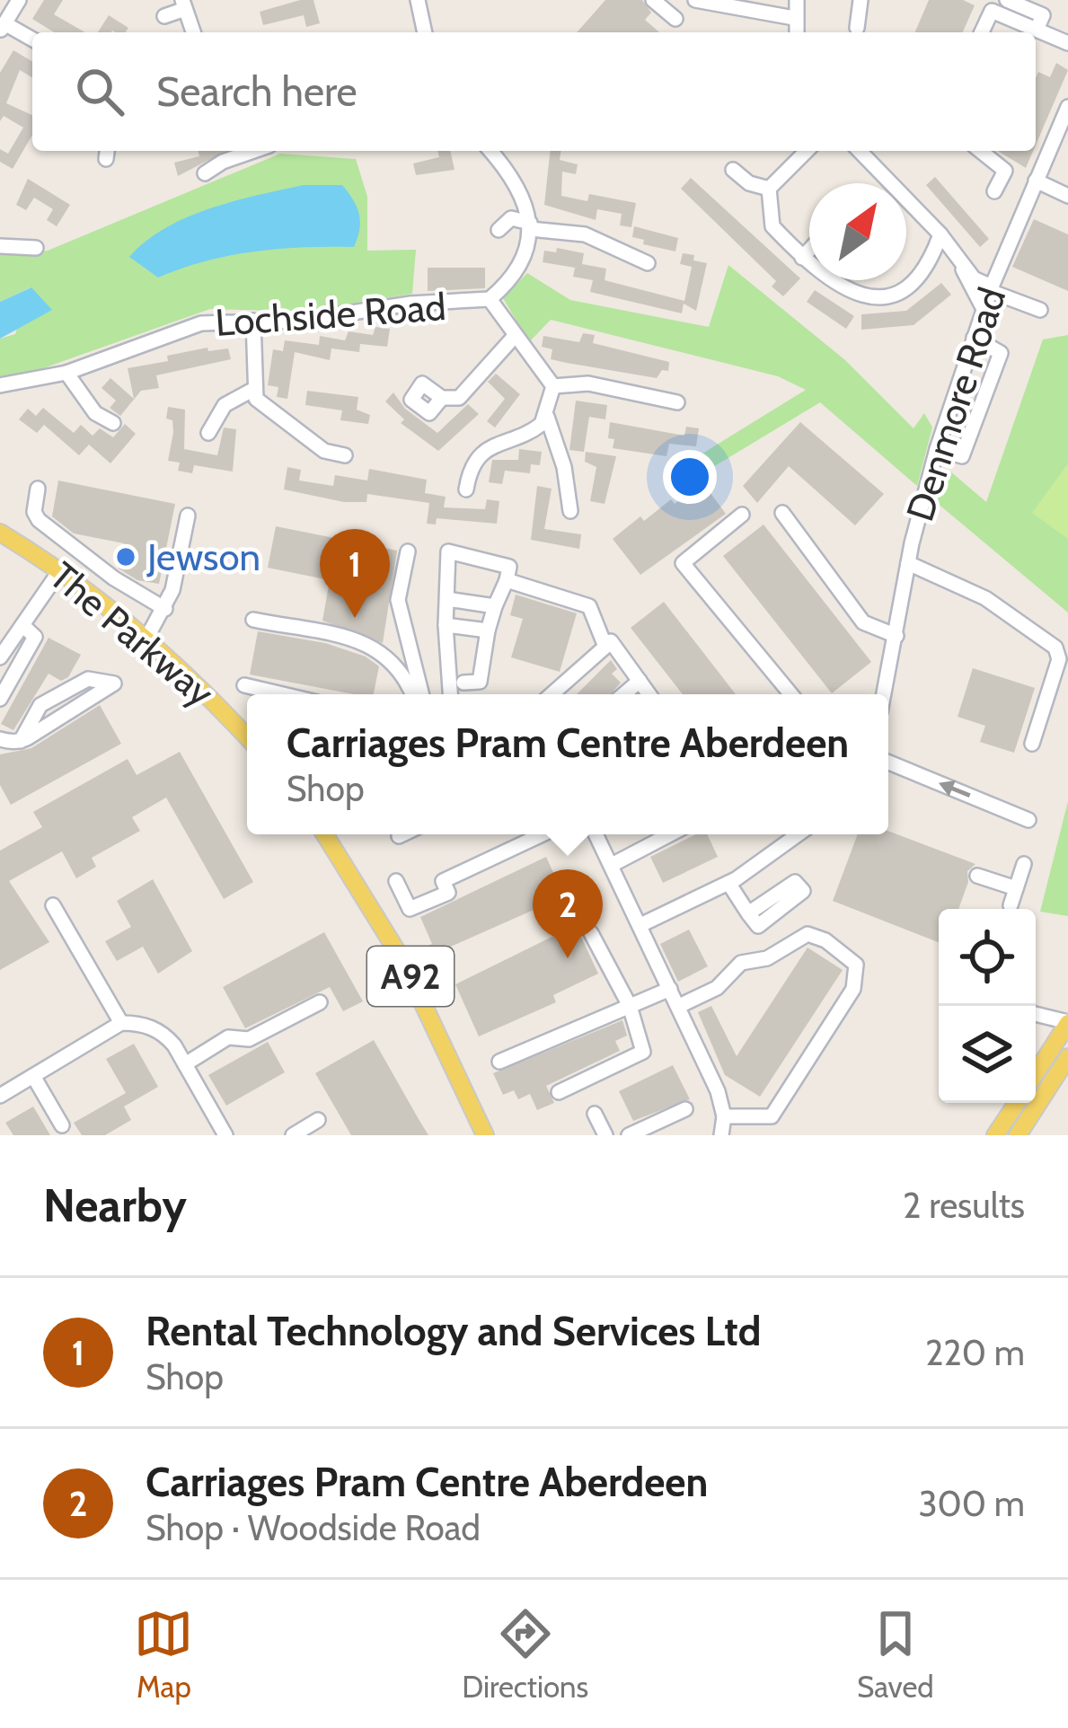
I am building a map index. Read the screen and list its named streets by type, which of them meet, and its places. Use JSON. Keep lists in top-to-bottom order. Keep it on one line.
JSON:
{"streets":{"main road":["The Parkway","A92"],"street":["Lochside Road","Denmore Road"]},"places":["Jewson"],"north":"top right","page":{"search":"Search here","pins":["1","2"],"popup":["Carriages Pram Centre Aberdeen","Shop"],"heading":["Nearby","2 results"],"list":[{"mark":"1","name":"Rental Technology and Services Ltd","note":"Shop","value":"220 m"},{"mark":"2","name":"Carriages Pram Centre Aberdeen","note":"Shop · Woodside Road","value":"300 m"}],"nav":["Map","Directions","Saved"]}}
